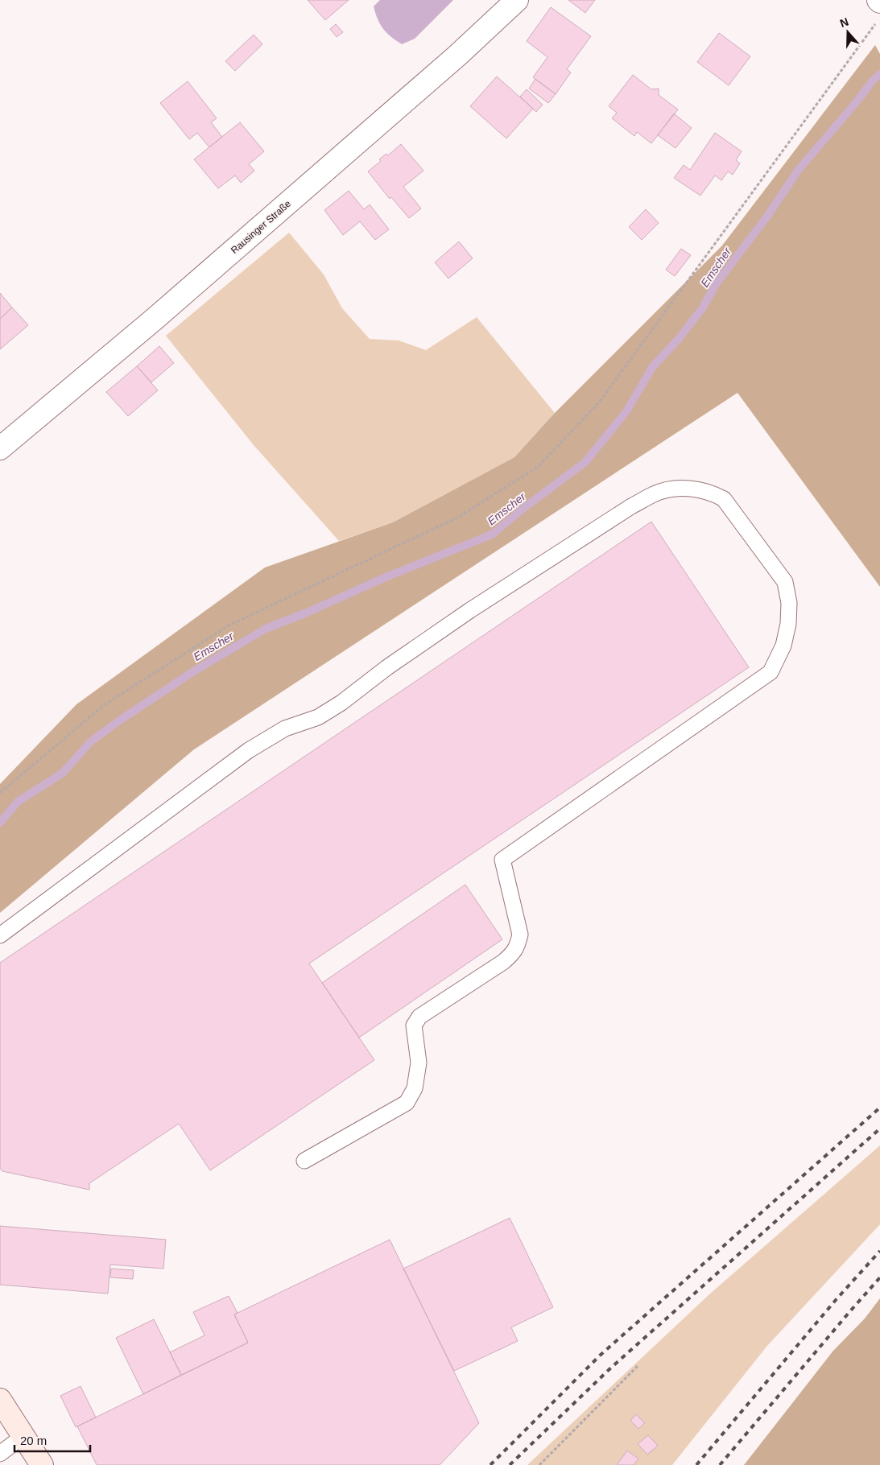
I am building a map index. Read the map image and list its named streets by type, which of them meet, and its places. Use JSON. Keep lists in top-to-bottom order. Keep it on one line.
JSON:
{"streets":{"street":["Rausinger Straße"]},"water":["Emscher"],"scale_bar":"20 m","north":"top"}
